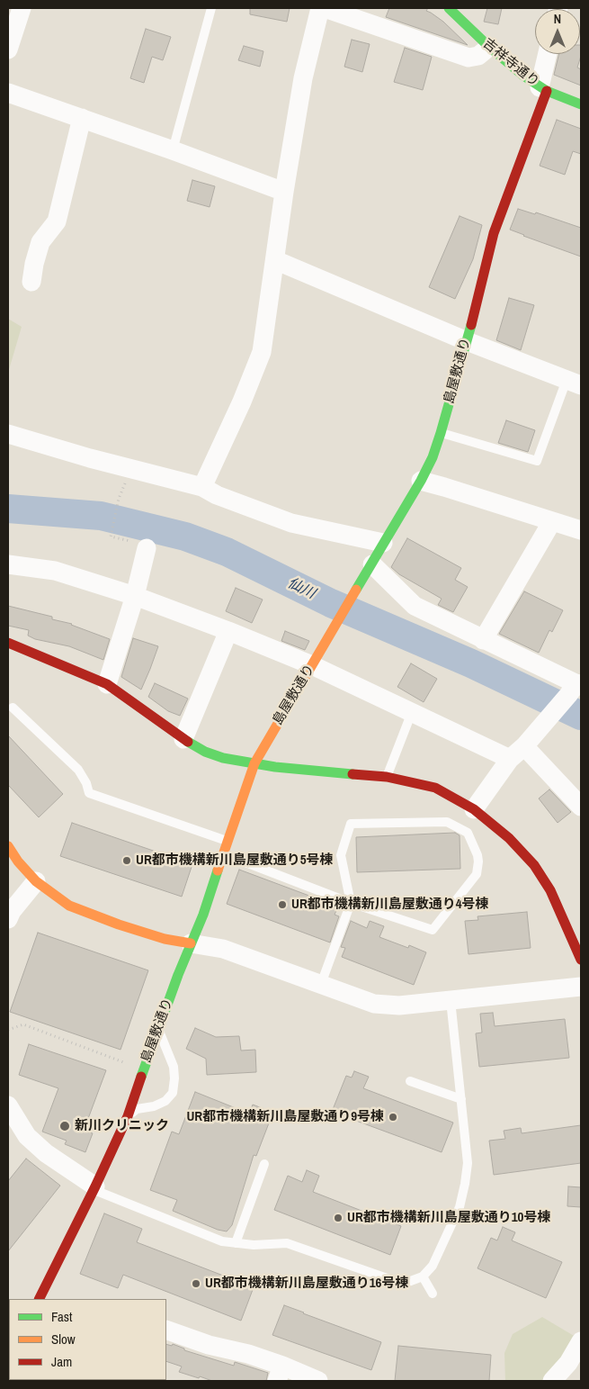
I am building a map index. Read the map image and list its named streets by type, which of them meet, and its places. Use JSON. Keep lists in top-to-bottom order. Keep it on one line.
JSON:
{"streets":{"street":["吉祥寺通り","島屋敷通り"]},"crossings":[["吉祥寺通り","島屋敷通り"]],"water":["仙川"],"places":["UR都市機構新川島屋敷通り5号棟","UR都市機構新川島屋敷通り4号棟","UR都市機構新川島屋敷通り9号棟","新川クリニック","UR都市機構新川島屋敷通り10号棟","UR都市機構新川島屋敷通り16号棟"],"legend":["Fast","Slow","Jam"],"north":"top"}
